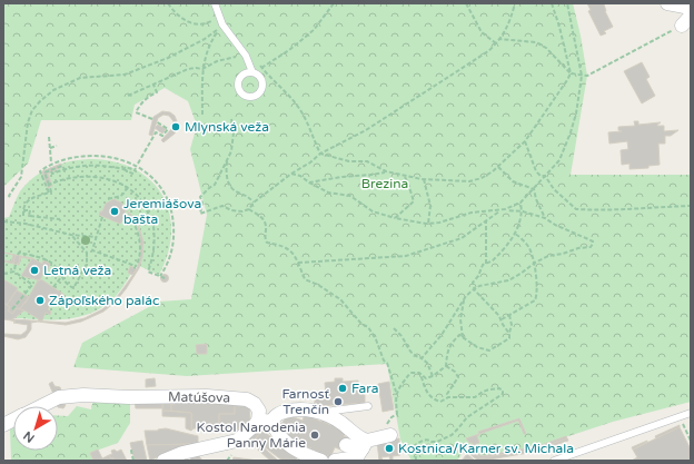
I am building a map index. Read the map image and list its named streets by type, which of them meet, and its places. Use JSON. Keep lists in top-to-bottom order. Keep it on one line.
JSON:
{"streets":{"street":["Matúšova"]},"parks":["Brezina"],"places":["Mlynská veža","Jeremiášova bašta","Letná veža","Zápoľského palác","Fara","Farnosť Trenčín","Kostol Narodenia Panny Márie","Kostnica/Karner sv. Michala"],"north":"bottom left"}
